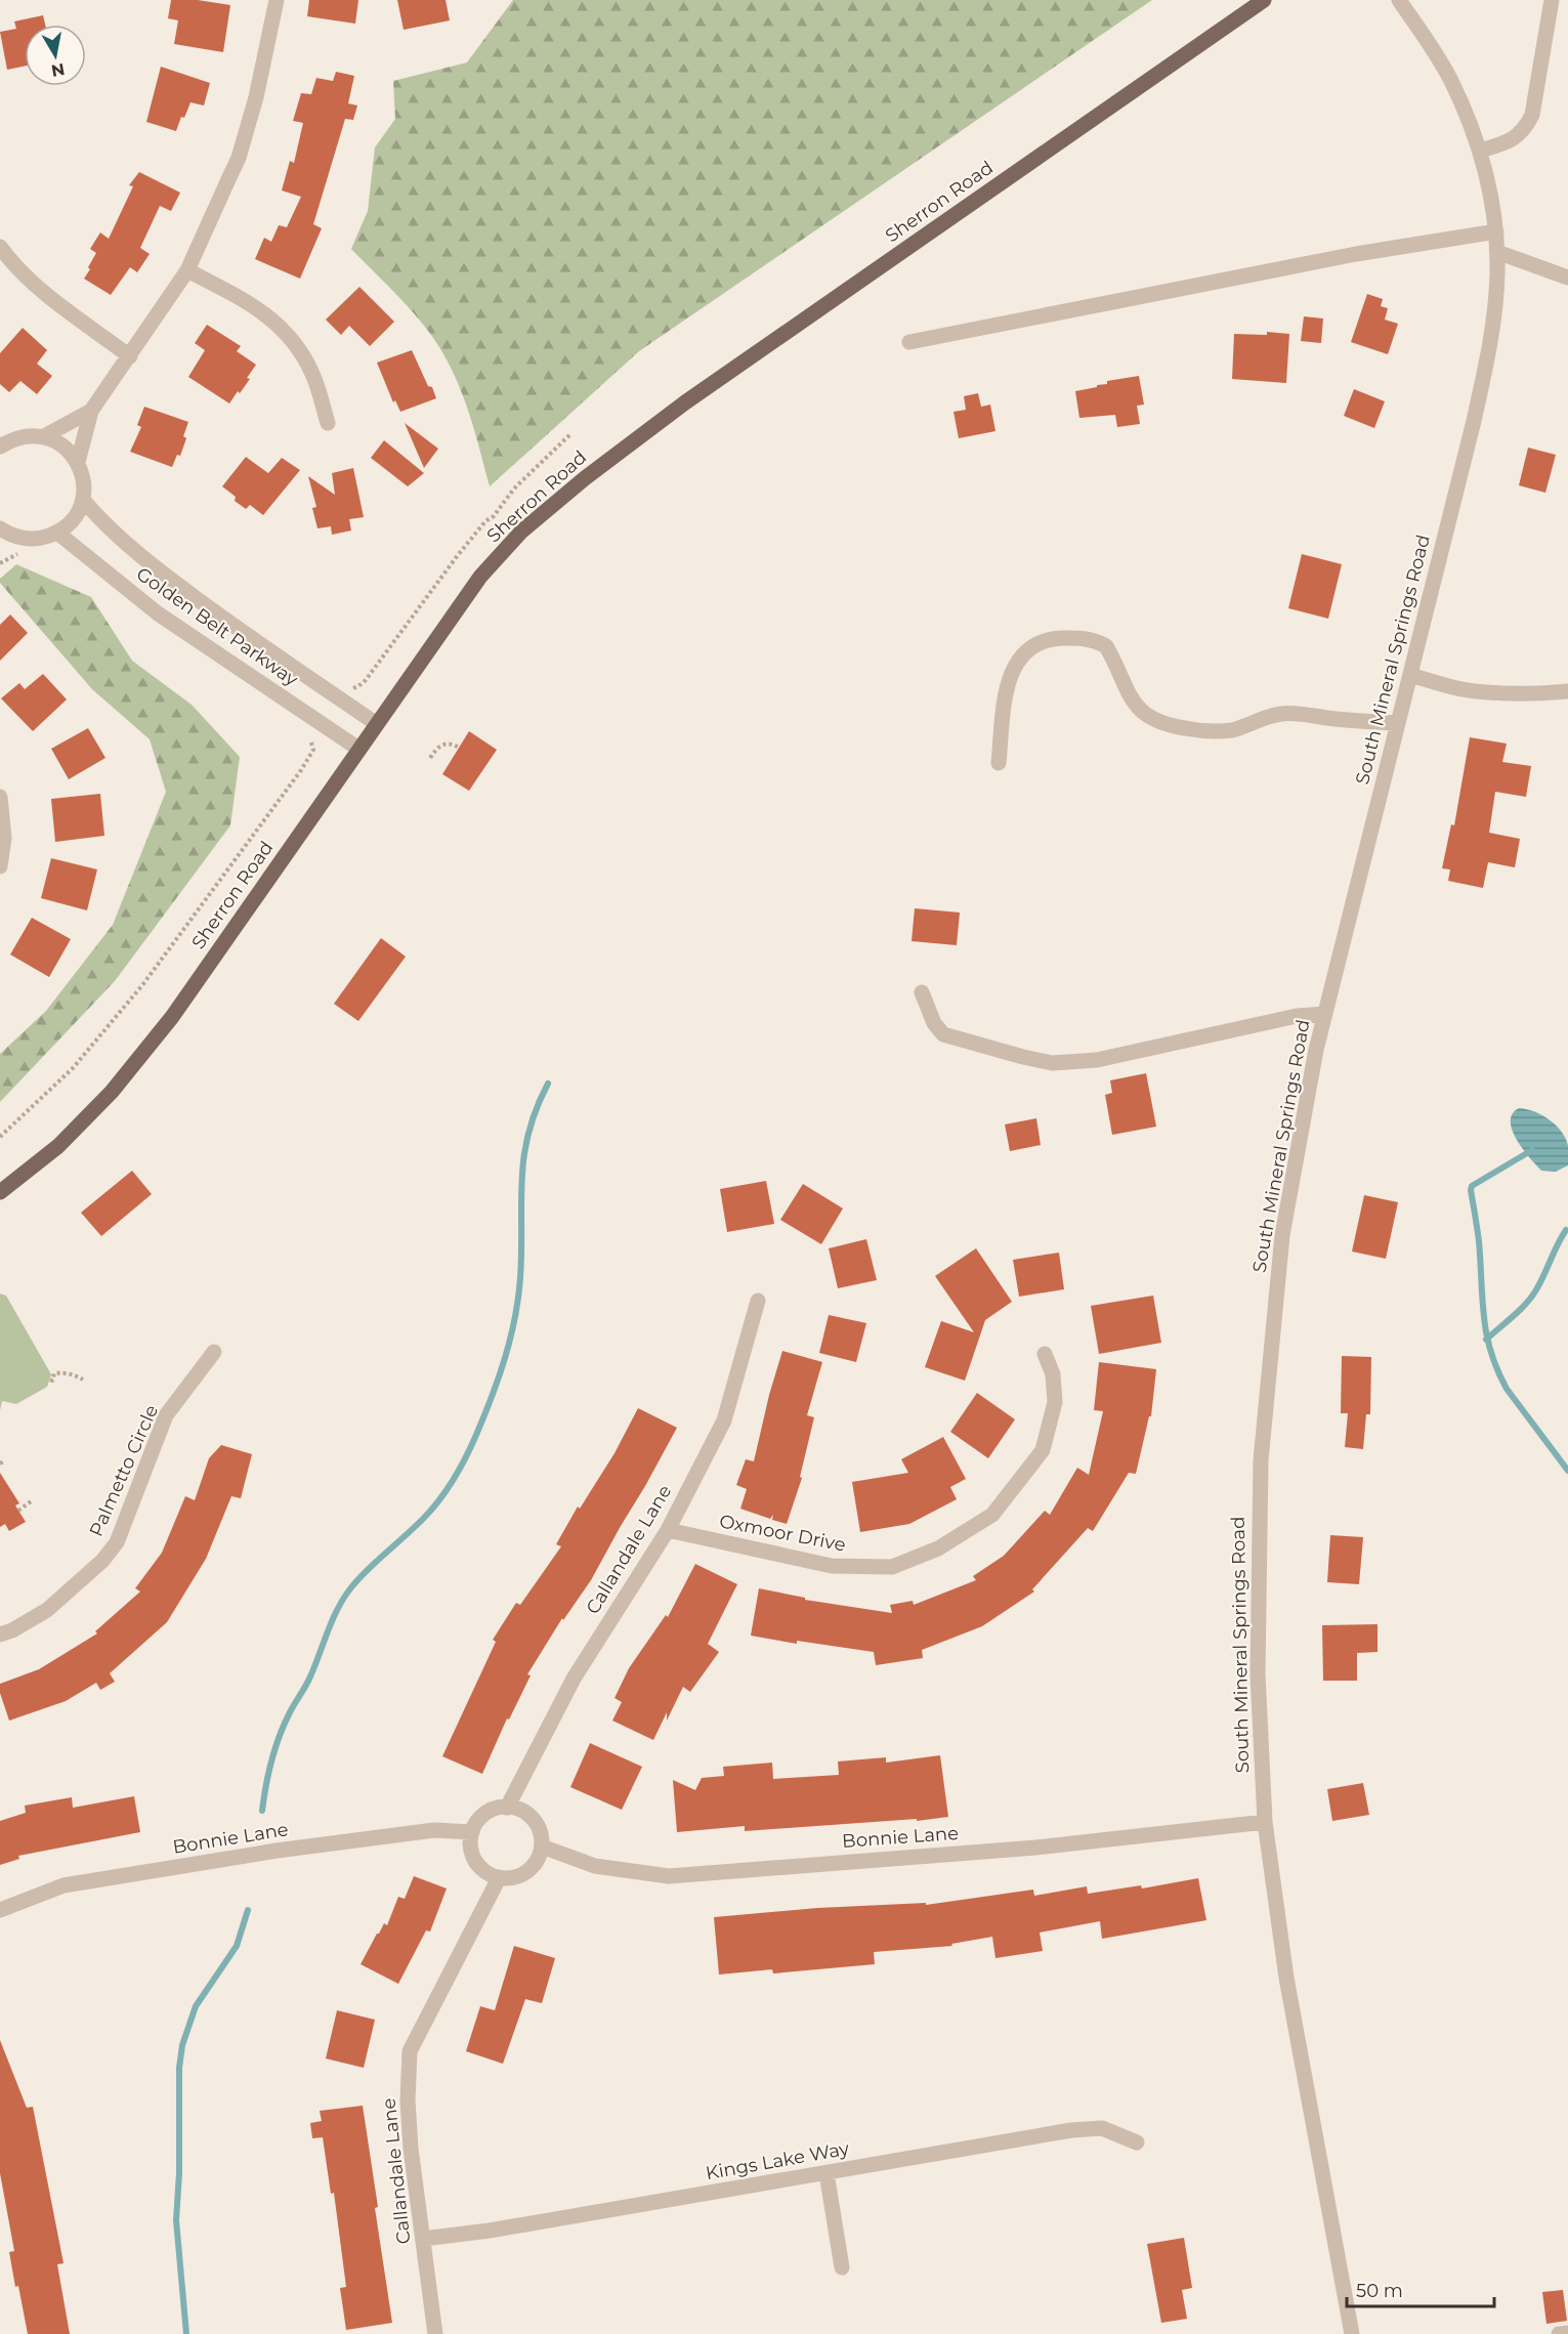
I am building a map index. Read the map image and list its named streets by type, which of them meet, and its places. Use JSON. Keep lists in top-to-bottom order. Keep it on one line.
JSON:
{"streets":{"main road":["Sherron Road"],"street":["Golden Belt Parkway","South Mineral Springs Road","Palmetto Circle","Oxmoor Drive","Callandale Lane","Bonnie Lane","Kings Lake Way"]},"crossings":[["Sherron Road","Golden Belt Parkway"],["South Mineral Springs Road","Bonnie Lane"],["Oxmoor Drive","Callandale Lane"],["Callandale Lane","Bonnie Lane"],["Callandale Lane","Kings Lake Way"]],"scale_bar":"50 m","north":"bottom"}
